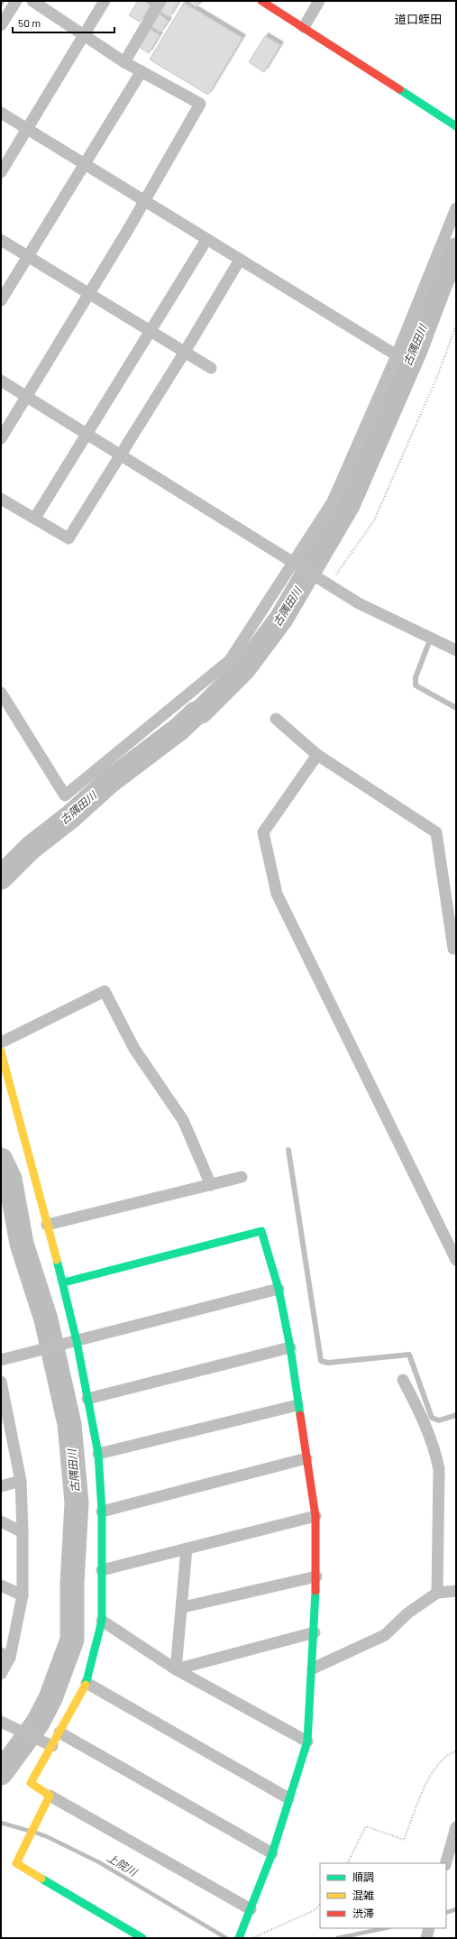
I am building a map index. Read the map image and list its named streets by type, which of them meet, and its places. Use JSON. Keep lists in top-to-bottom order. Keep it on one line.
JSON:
{"districts":["道口蛭田"],"water":["古隅田川","上院川"],"legend":["順調","混雑","渋滞"],"scale_bar":"50 m"}
